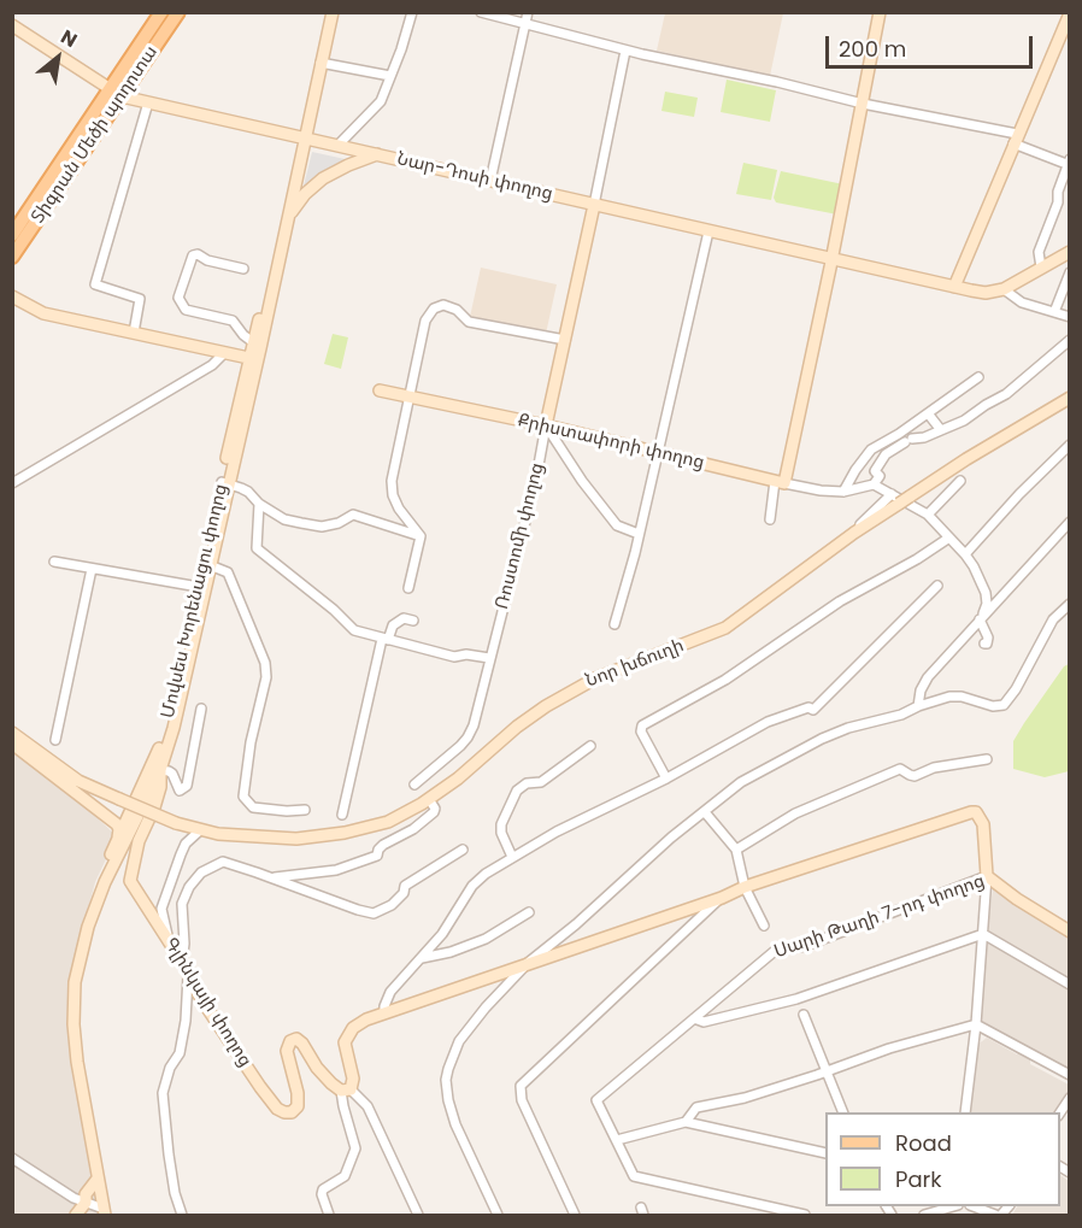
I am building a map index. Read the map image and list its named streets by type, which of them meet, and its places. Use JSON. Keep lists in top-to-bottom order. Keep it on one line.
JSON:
{"streets":{"main road":["Տիգրան Մեծի պողոտա","Նար-Դոսի փողոց","Քրիստափորի փողոց","Ռոստոմի փողոց","Մովսես Խորենացու փողոց","Նոր խճուղի","Սարի Թաղի 7-րդ փողոց","Գլինկայի փողոց"]},"crossings":[["Տիգրան Մեծի պողոտա","Նար-Դոսի փողոց"],["Նար-Դոսի փողոց","Ռոստոմի փողոց"],["Նար-Դոսի փողոց","Մովսես Խորենացու փողոց"],["Քրիստափորի փողոց","Ռոստոմի փողոց"],["Մովսես Խորենացու փողոց","Գլինկայի փողոց"]],"legend":["Road","Park"],"scale_bar":"200 m","north":"top right"}
